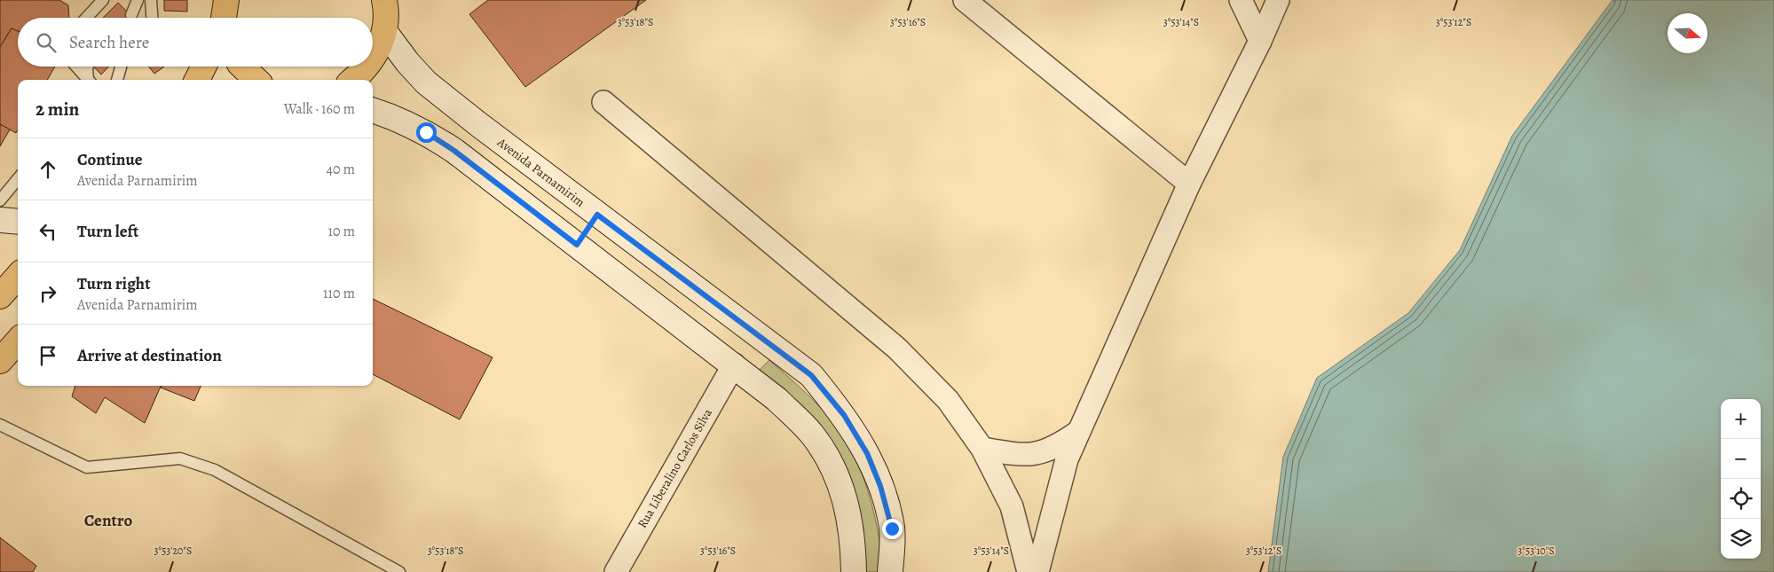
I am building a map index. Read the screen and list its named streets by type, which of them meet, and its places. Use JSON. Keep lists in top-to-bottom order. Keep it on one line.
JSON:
{"streets":{"street":["Avenida Parnamirim","Rua Liberalino Carlos Silva"]},"districts":["Centro"],"north":"right","page":{"search":"Search here","heading":["2 min","Walk · 160 m"],"list":[["Continue","Avenida Parnamirim","40 m"],["Turn left","10 m"],["Turn right","Avenida Parnamirim","110 m"],"Arrive at destination"],"map_buttons":["+","−"]},"coordinates":["3°53'18\"S","3°53'16\"S","3°53'14\"S","3°53'12\"S","3°53'20\"S","3°53'10\"S"]}
